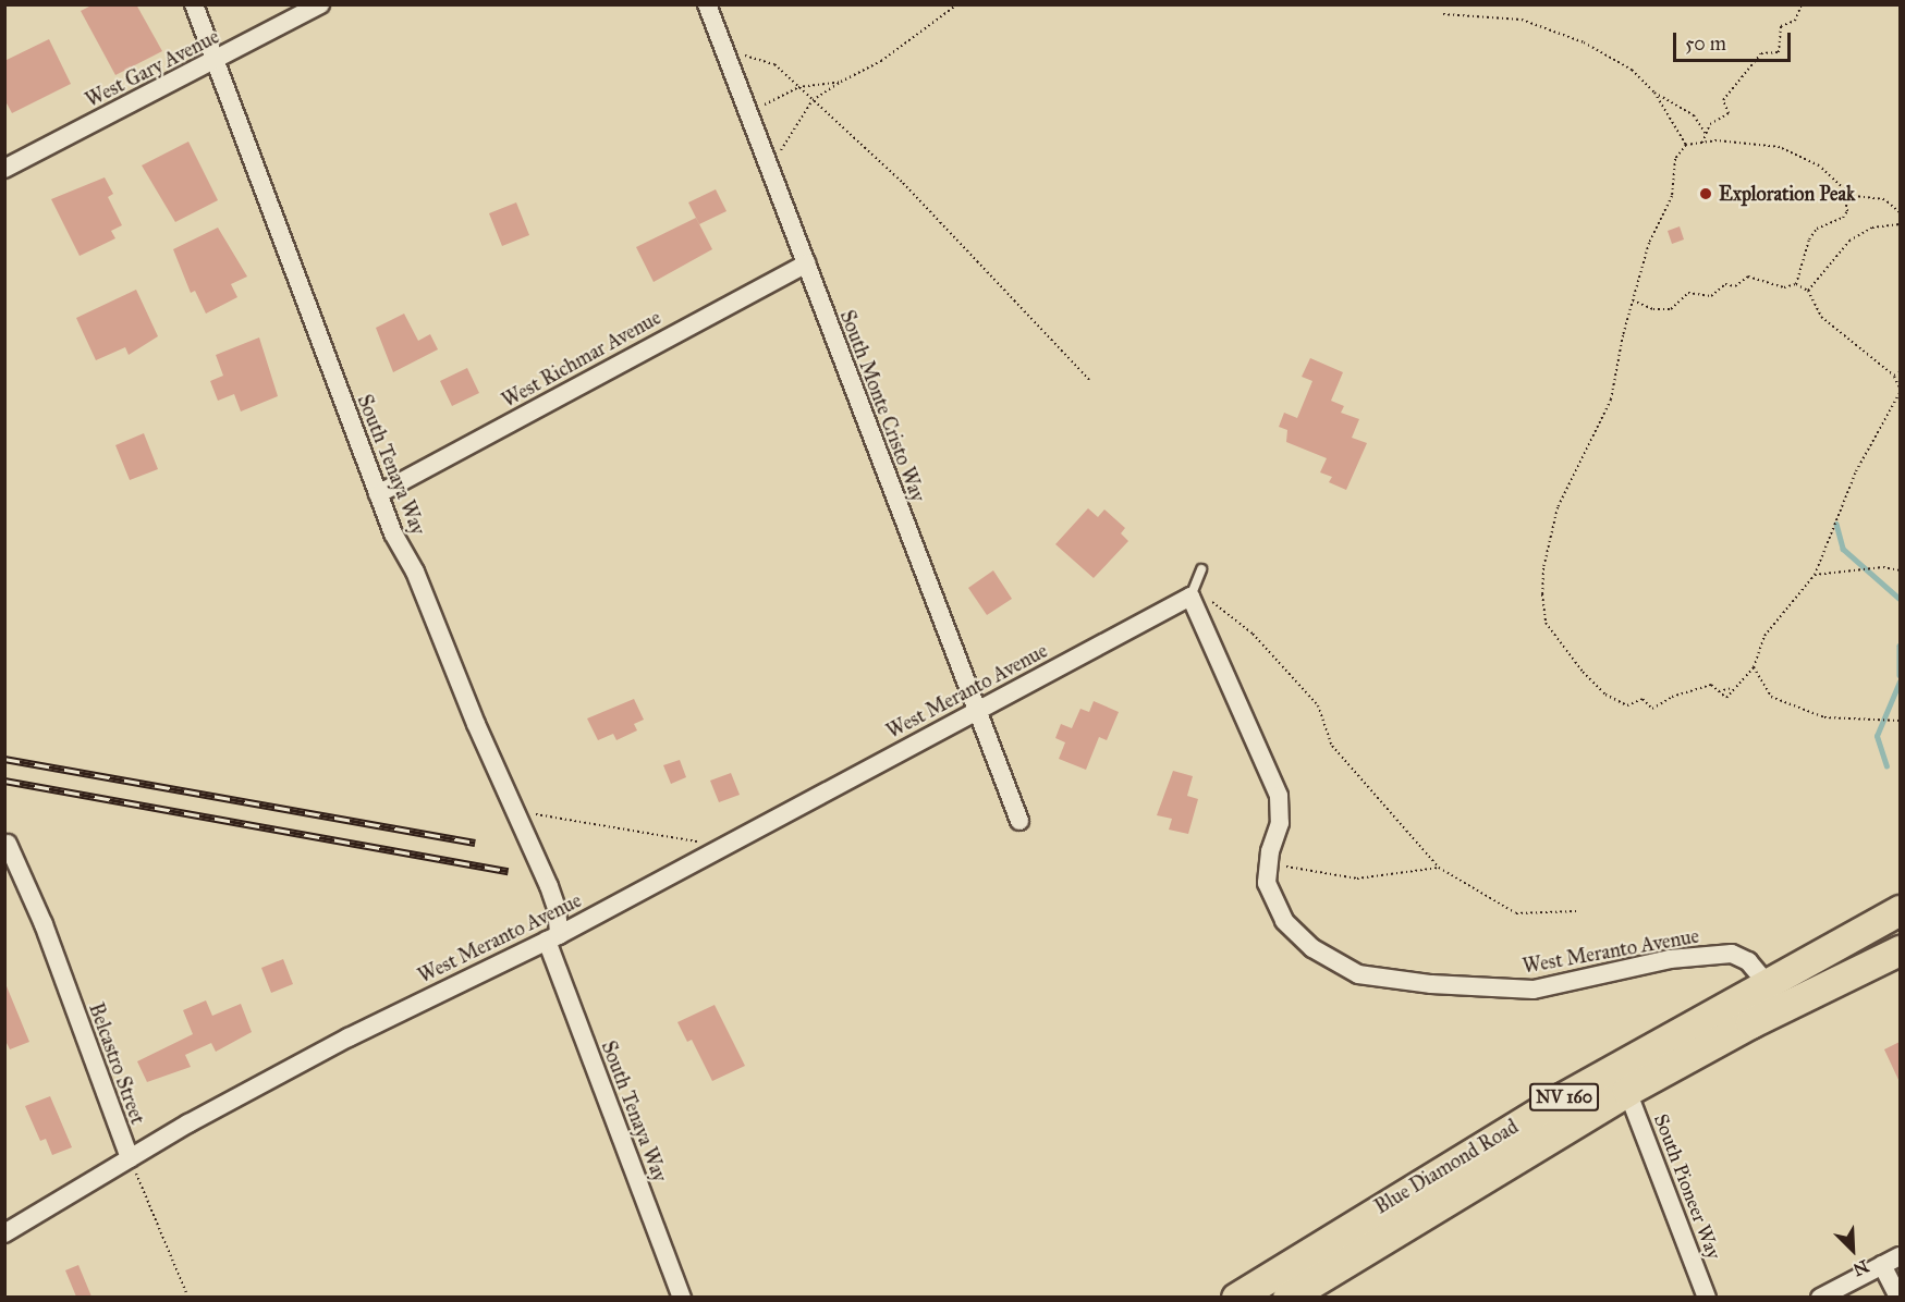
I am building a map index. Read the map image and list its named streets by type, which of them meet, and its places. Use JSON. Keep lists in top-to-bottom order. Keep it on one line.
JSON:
{"streets":{"highway":["NV 160","Blue Diamond Road"],"street":["West Gary Avenue","West Richmar Avenue","South Monte Cristo Way","South Tenaya Way","West Meranto Avenue","Belcastro Street","South Pioneer Way"]},"crossings":[["West Gary Avenue","South Tenaya Way"],["West Richmar Avenue","South Monte Cristo Way"],["West Richmar Avenue","South Tenaya Way"],["South Monte Cristo Way","West Meranto Avenue"],["South Tenaya Way","West Meranto Avenue"],["West Meranto Avenue","Belcastro Street"],["West Meranto Avenue","Blue Diamond Road"],["Blue Diamond Road","South Pioneer Way"]],"places":["Exploration Peak"],"scale_bar":"50 m","north":"bottom right"}
